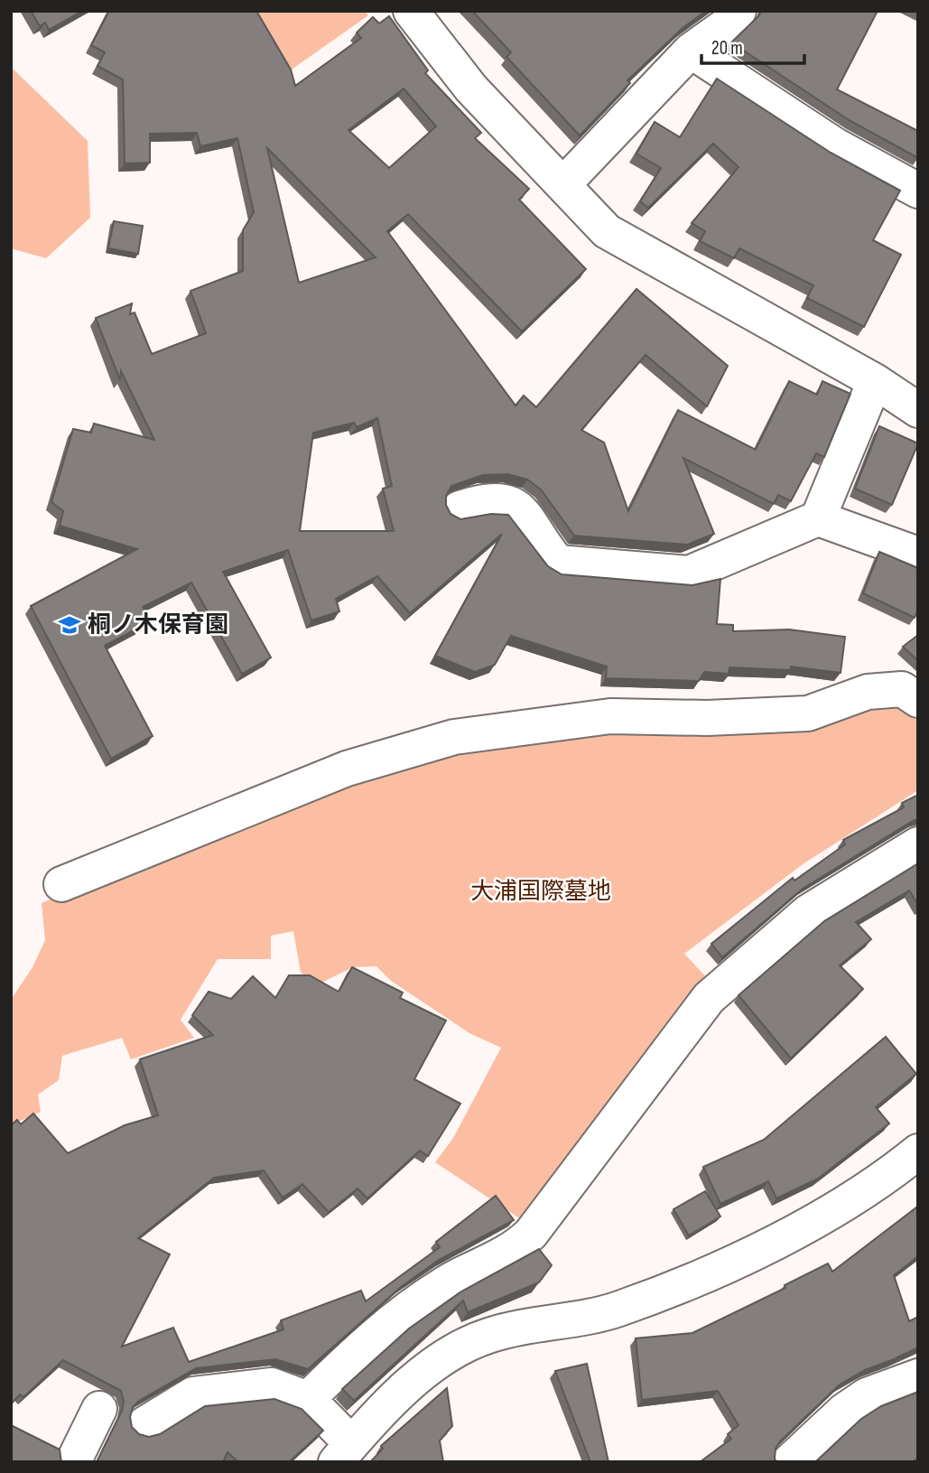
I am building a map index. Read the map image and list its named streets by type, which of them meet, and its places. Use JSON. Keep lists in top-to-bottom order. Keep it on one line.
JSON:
{"parks":["大浦国際墓地"],"places":{"school or university":["桐ノ木保育園"]},"scale_bar":"20 m"}
